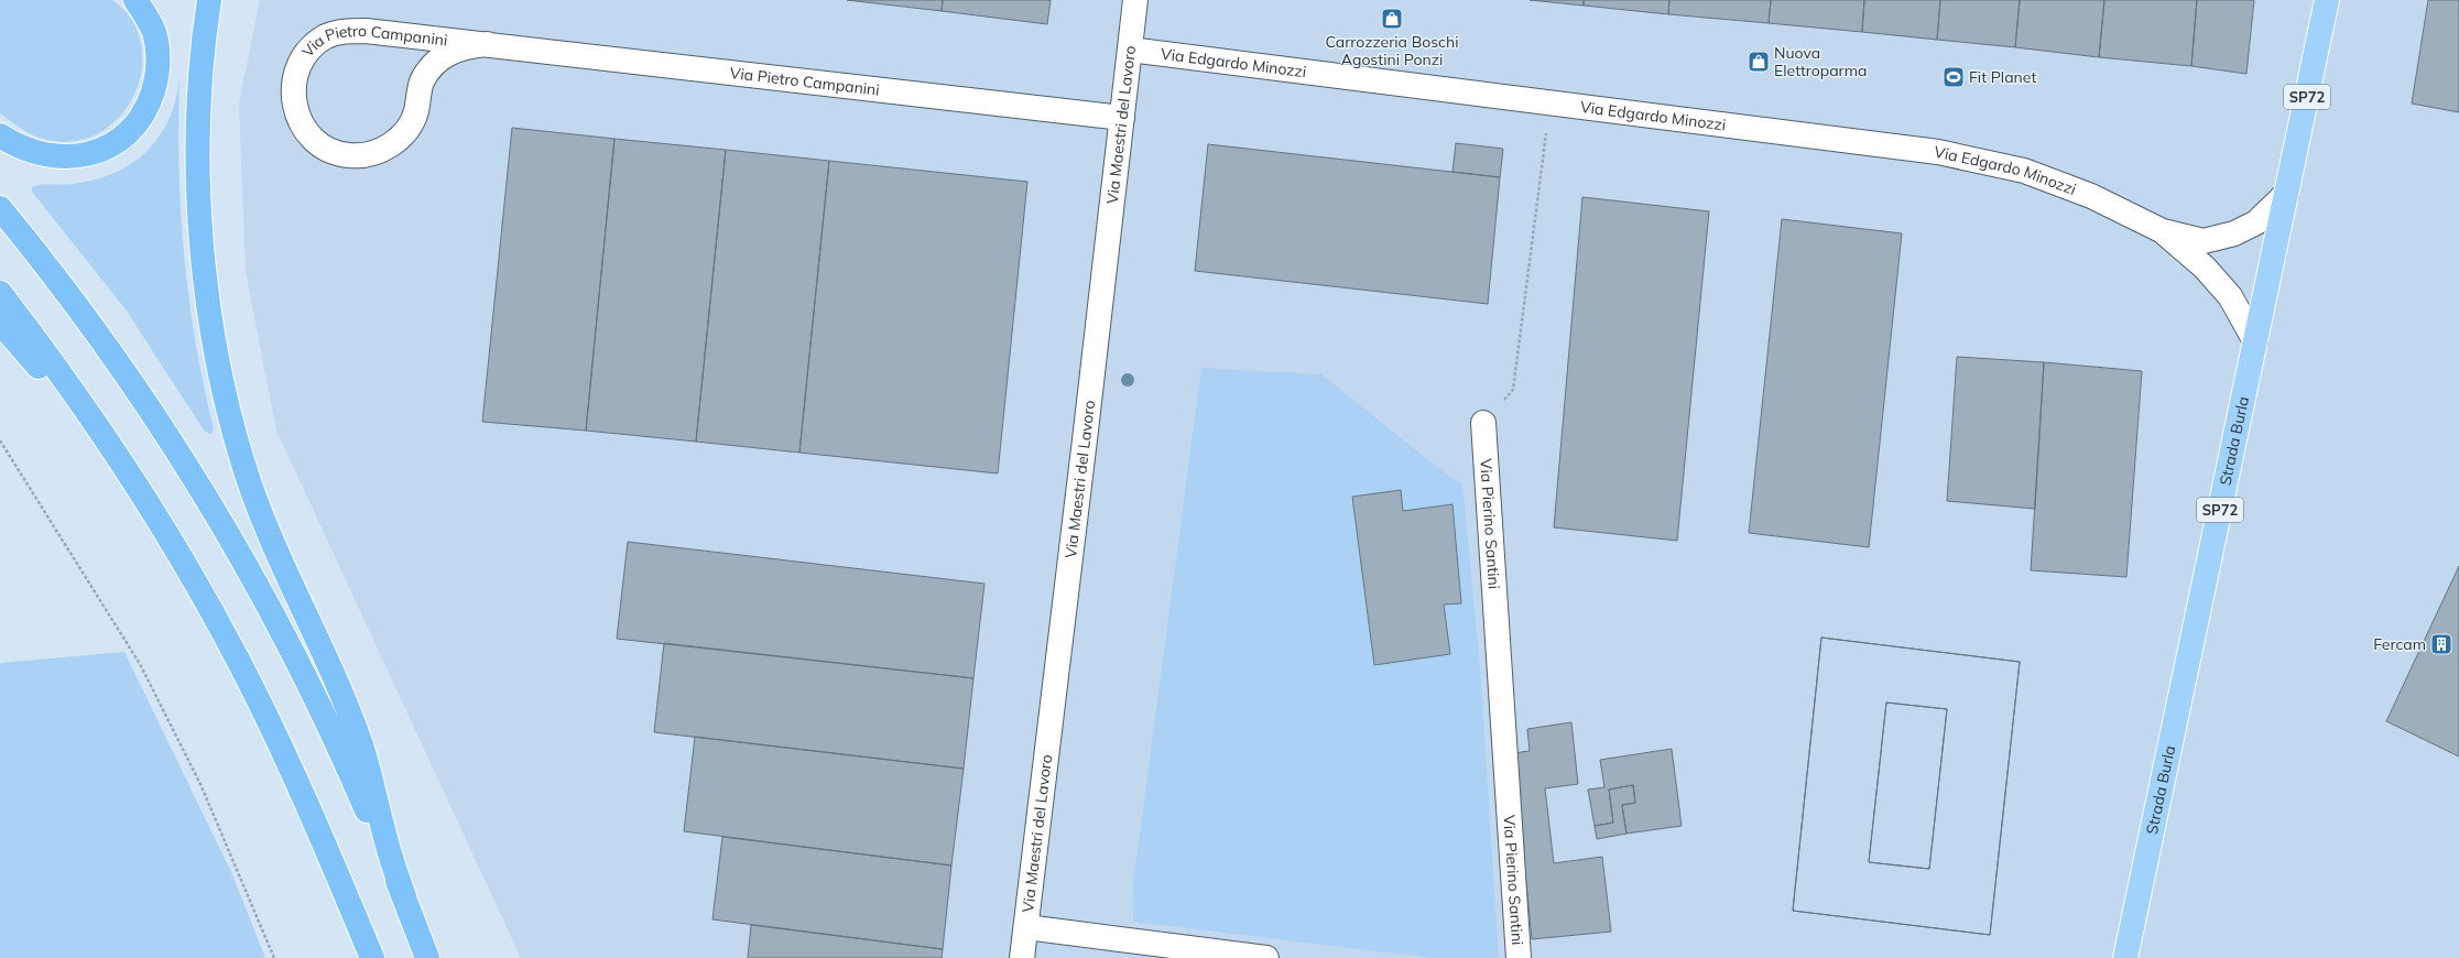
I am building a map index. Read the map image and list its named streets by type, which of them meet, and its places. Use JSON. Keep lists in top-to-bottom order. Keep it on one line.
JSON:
{"streets":{"main road":["SP72","Strada Burla"],"street":["Via Pietro Campanini","Via Edgardo Minozzi","Via Maestri del Lavoro","Via Pierino Santini"]},"crossings":[["Via Pietro Campanini","Via Maestri del Lavoro"],["Via Edgardo Minozzi","Via Maestri del Lavoro"],["Via Edgardo Minozzi","Strada Burla"]],"places":{"shop":["Carrozzeria Boschi Agostini Ponzi","Nuova Elettroparma"],"sports":["Fit Planet"],"building":["Fercam"]}}
